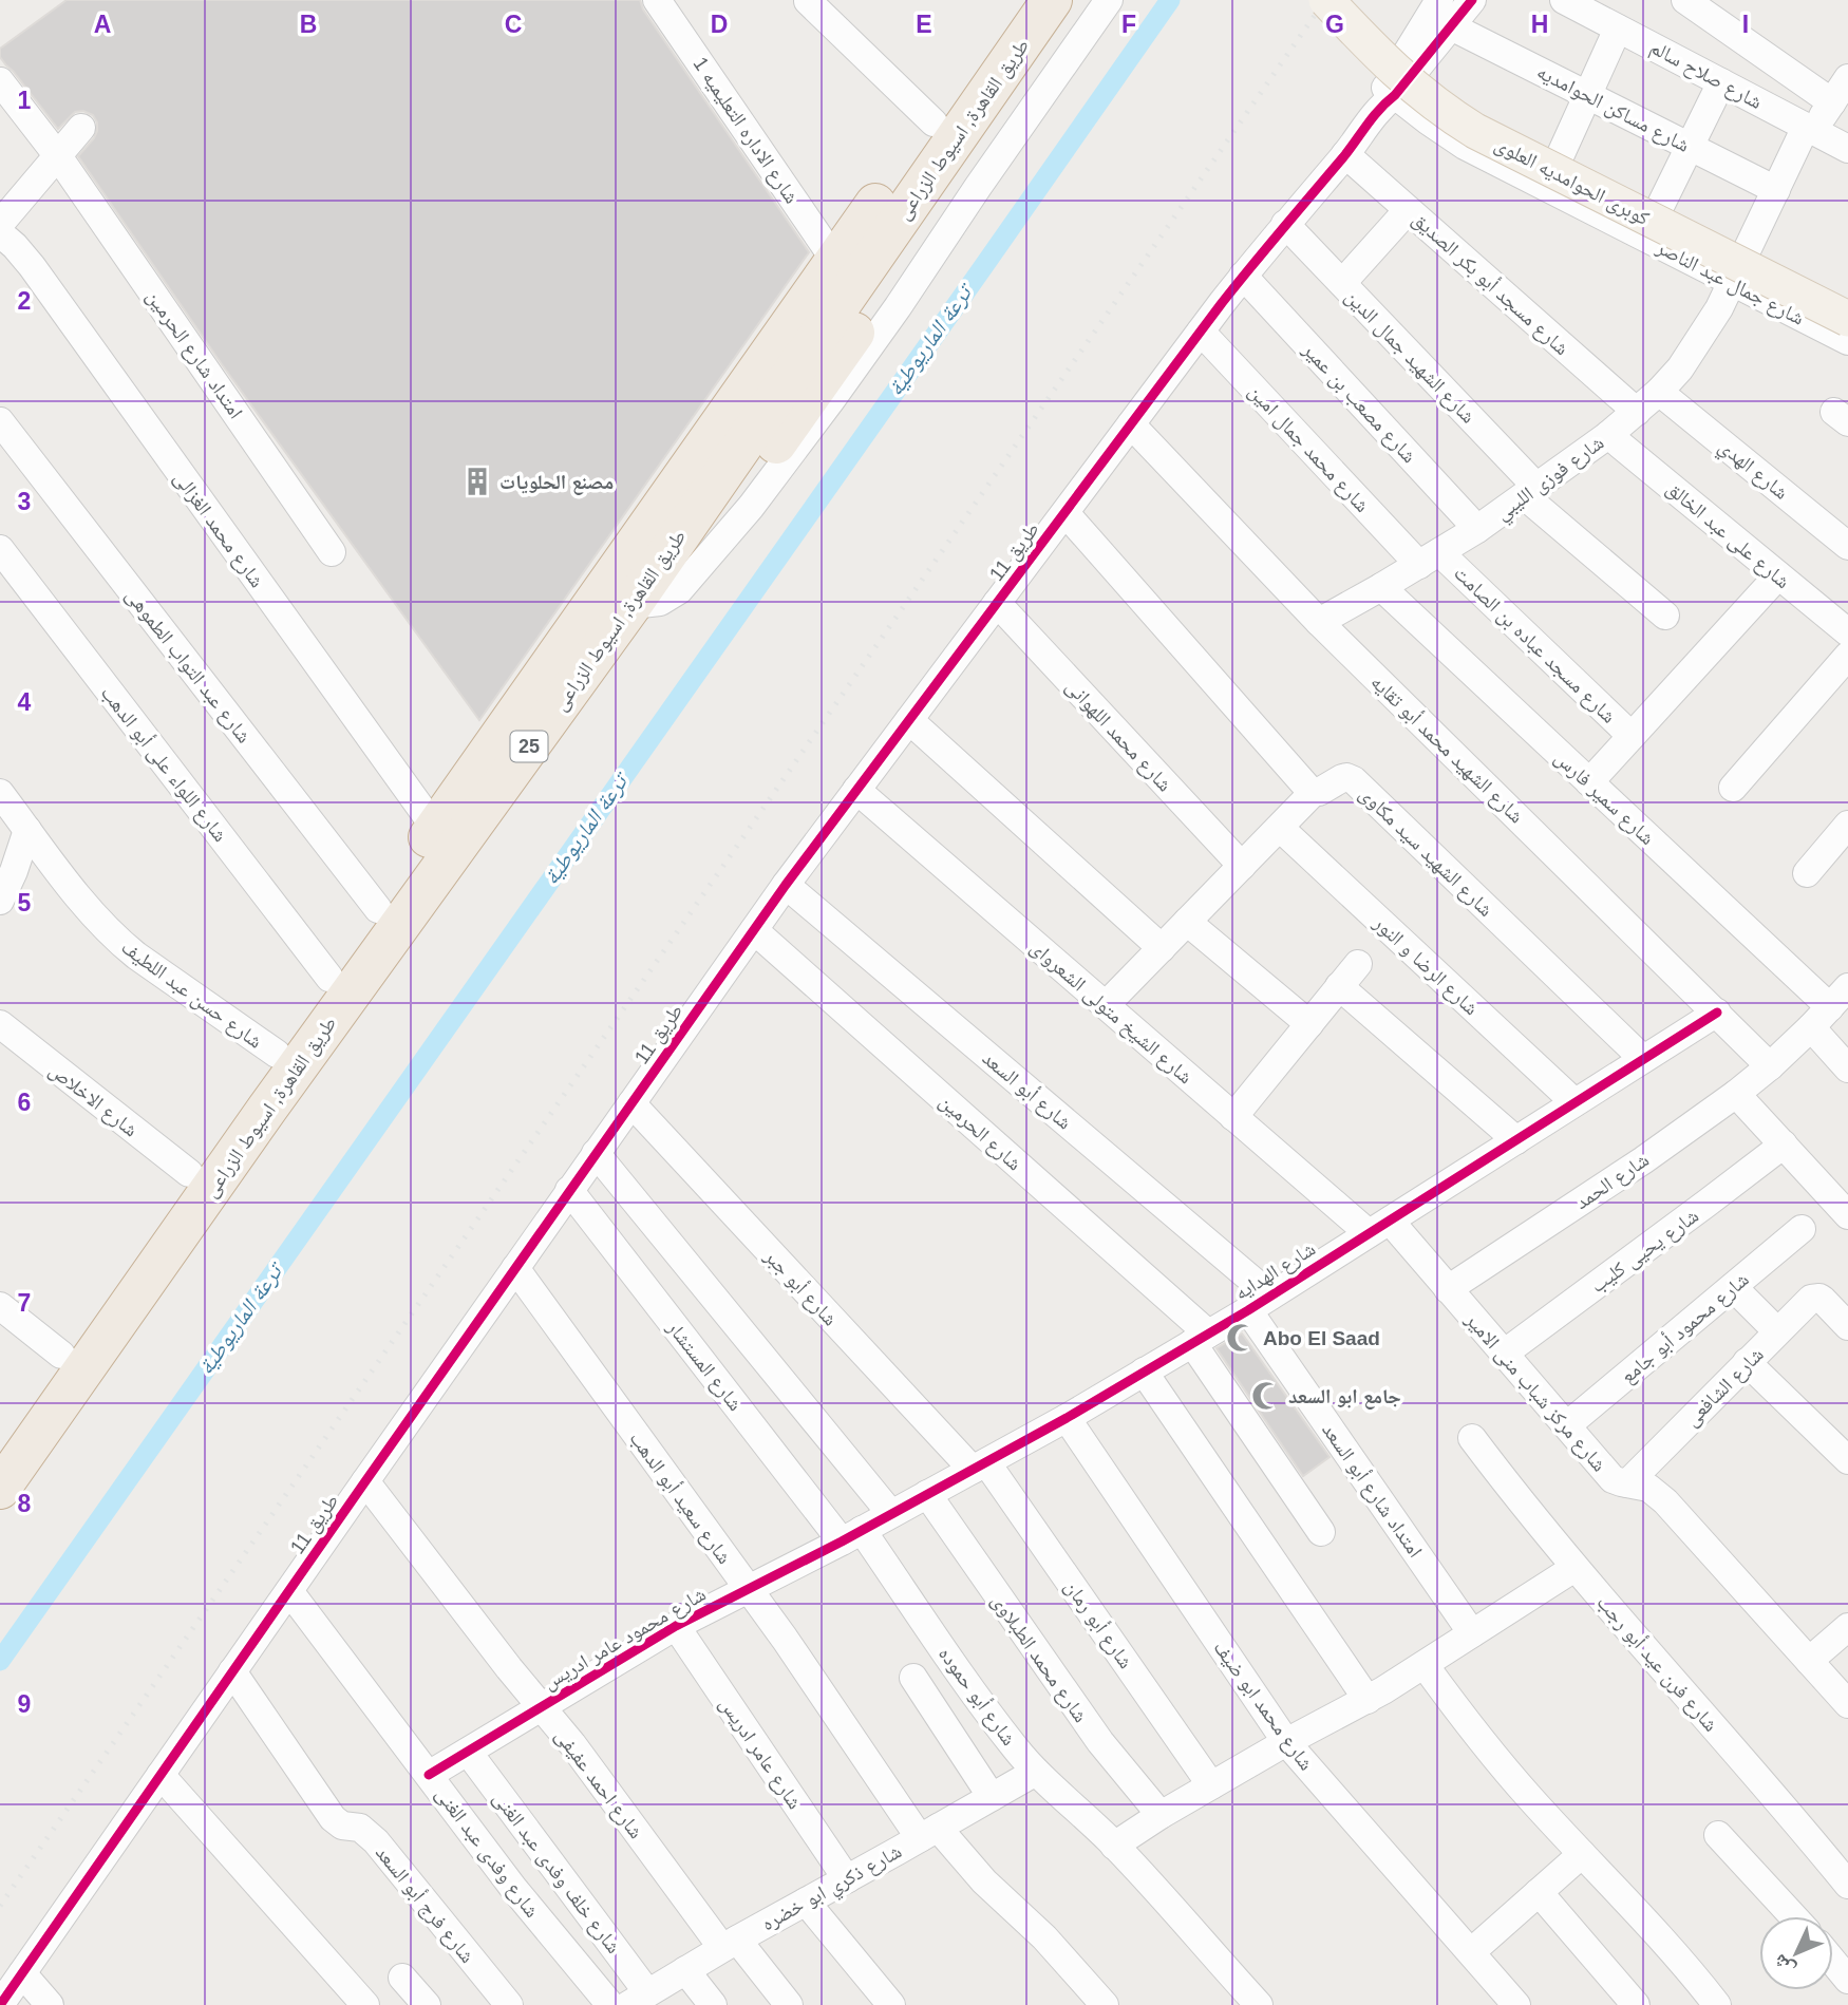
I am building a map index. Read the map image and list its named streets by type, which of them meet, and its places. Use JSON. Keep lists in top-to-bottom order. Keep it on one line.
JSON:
{"streets":{"highway":["طريق القاهرة, اسيوط الزراعى","25"],"main road":["كوبرى الحوامديه العلوى"],"street":["شارع صلاح سالم","شارع مساكن الحوامديه","شارع الاداره التعليميه 1","شارع جمال عبد الناصر","شارع مسجد أبو بكر الصديق","امتداد شارع الحرمين","شارع الشهيد جمال الدين","شارع مصعب بن عمير","شارع محمد جمال امين","شارع الهدي","شارع فوزى الليبي","شارع محمد الغزالى","شارع على عبد الخالق","طريق 11","شارع مسجد عباده بن الصامت","شارع عبد التواب الطموهى","شارع محمد اللهوانى","شارع الشهيد محمد أبو تقايه","شارع اللواء على أبو الدهب","شارع سمير فارس","شارع الشهيد سيد مكاوى","شارع الرضا و النور","شارع حسن عبد اللطيف","شارع الشيخ متولى الشعرواى","شارع أبو السعد","شارع الاخلاص","شارع الحرمين","شارع الحمد","شارع يحيى كليب","شارع الهدايه","شارع أبو جبر","شارع محمود أبو جامع","شارع المستشار","شارع الشافعى","شارع مركز شباب منى الامير","امتداد شارع أبو السعد","شارع سعيد أبو الدهب","شارع أبو رمان","شارع محمود عامر ادريس","شارع محمد الطبلاوى","شارع فرن عيد أبو رجب","شارع أبو حموده","شارع محمد ابو ضيف","شارع عامر ادريس","شارع احمد عفيفى","شارع وفدى عبد الغنى","شارع خلف وفدى عبد الغنى","شارع ذكري ابو خضره","شارع فرج أبو السعد"]},"crossings":[["شارع صلاح سالم","شارع فوزى الليبي"],["شارع مساكن الحوامديه","شارع فوزى الليبي"],["طريق القاهرة, اسيوط الزراعى","شارع الاداره التعليميه 1"],["طريق القاهرة, اسيوط الزراعى","شارع محمد الغزالى"],["طريق القاهرة, اسيوط الزراعى","شارع عبد التواب الطموهى"],["طريق القاهرة, اسيوط الزراعى","شارع اللواء على أبو الدهب"],["طريق القاهرة, اسيوط الزراعى","شارع حسن عبد اللطيف"],["طريق القاهرة, اسيوط الزراعى","شارع الاخلاص"],["شارع جمال عبد الناصر","شارع فوزى الليبي"],["شارع جمال عبد الناصر","طريق 11"],["شارع مسجد أبو بكر الصديق","شارع فوزى الليبي"],["شارع مسجد أبو بكر الصديق","طريق 11"],["شارع الشهيد جمال الدين","شارع فوزى الليبي"],["شارع الشهيد جمال الدين","طريق 11"],["شارع مصعب بن عمير","شارع فوزى الليبي"],["شارع مصعب بن عمير","طريق 11"],["شارع محمد جمال امين","شارع فوزى الليبي"],["شارع محمد جمال امين","طريق 11"],["شارع محمد جمال امين","شارع مسجد عباده بن الصامت"],["شارع الهدي","شارع فوزى الليبي"],["شارع فوزى الليبي","شارع على عبد الخالق"],["شارع فوزى الليبي","شارع مسجد عباده بن الصامت"],["شارع فوزى الليبي","شارع الشهيد محمد أبو تقايه"],["شارع فوزى الليبي","شارع سمير فارس"],["طريق 11","شارع محمد اللهوانى"],["طريق 11","شارع الشهيد محمد أبو تقايه"],["طريق 11","شارع الشيخ متولى الشعرواى"],["طريق 11","شارع أبو السعد"],["طريق 11","شارع الحرمين"],["طريق 11","شارع أبو جبر"],["طريق 11","شارع المستشار"],["طريق 11","شارع سعيد أبو الدهب"],["طريق 11","شارع احمد عفيفى"],["طريق 11","شارع وفدى عبد الغنى"],["طريق 11","شارع فرج أبو السعد"],["شارع الشهيد محمد أبو تقايه","شارع الحمد"],["شارع الشهيد محمد أبو تقايه","شارع الهدايه"],["شارع الشهيد سيد مكاوى","شارع الهدايه"],["شارع الرضا و النور","شارع الهدايه"],["شارع الشيخ متولى الشعرواى","شارع الهدايه"],["شارع الشيخ متولى الشعرواى","شارع مركز شباب منى الامير"],["شارع أبو السعد","شارع الهدايه"],["شارع أبو السعد","امتداد شارع أبو السعد"],["شارع الحرمين","شارع الهدايه"],["شارع الحمد","شارع مركز شباب منى الامير"],["شارع يحيى كليب","شارع مركز شباب منى الامير"],["شارع الهدايه","شارع أبو جبر"],["شارع الهدايه","شارع المستشار"],["شارع الهدايه","شارع مركز شباب منى الامير"],["شارع الهدايه","امتداد شارع أبو السعد"],["شارع الهدايه","شارع أبو رمان"],["شارع الهدايه","شارع محمود عامر ادريس"],["شارع الهدايه","شارع محمد الطبلاوى"],["شارع الهدايه","شارع أبو حموده"],["شارع الهدايه","شارع محمد ابو ضيف"],["شارع أبو جبر","شارع أبو رمان"],["شارع محمود أبو جامع","شارع مركز شباب منى الامير"],["شارع المستشار","شارع محمود عامر ادريس"],["شارع المستشار","شارع أبو حموده"],["شارع الشافعى","شارع مركز شباب منى الامير"],["شارع سعيد أبو الدهب","شارع محمود عامر ادريس"],["شارع سعيد أبو الدهب","شارع ذكري ابو خضره"],["شارع محمود عامر ادريس","شارع أبو حموده"],["شارع محمود عامر ادريس","شارع عامر ادريس"],["شارع محمود عامر ادريس","شارع احمد عفيفى"],["شارع محمود عامر ادريس","شارع وفدى عبد الغنى"],["شارع محمود عامر ادريس","شارع خلف وفدى عبد الغنى"],["شارع أبو حموده","شارع ذكري ابو خضره"],["شارع عامر ادريس","شارع ذكري ابو خضره"],["شارع احمد عفيفى","شارع ذكري ابو خضره"],["شارع خلف وفدى عبد الغنى","شارع ذكري ابو خضره"]],"water":["ترعة الماريوطية"],"places":{"building":["مصنع الحلويات"],"mosque":["Abo El Saad","جامع ابو السعد"]},"north":"bottom left","grid":{"columns":["A","B","C","D","E","F","G","H","I"],"rows":["1","2","3","4","5","6","7","8","9"]}}
